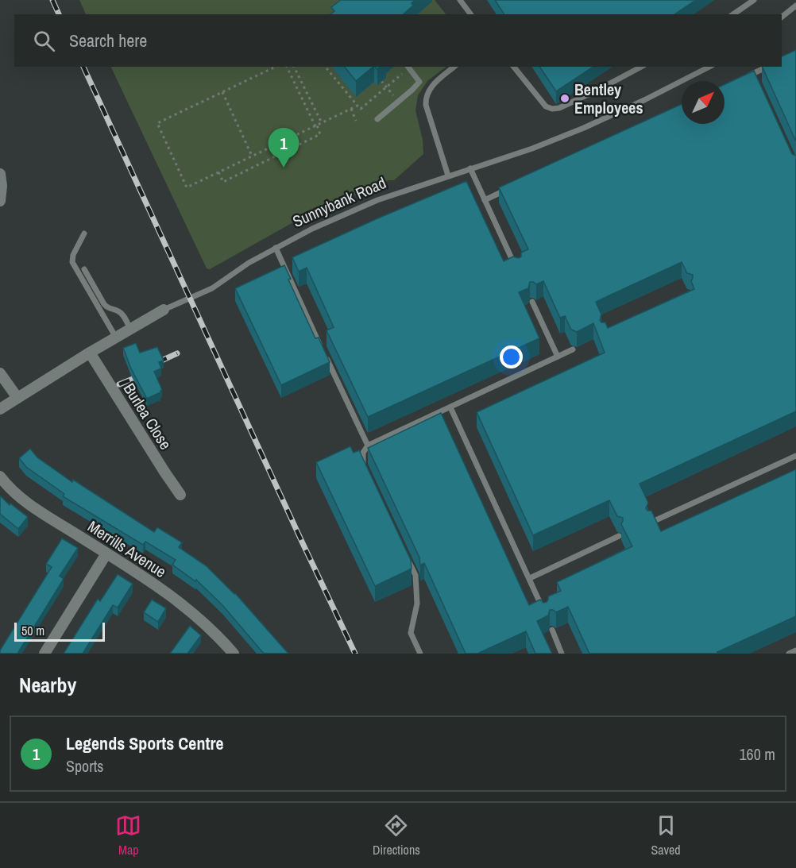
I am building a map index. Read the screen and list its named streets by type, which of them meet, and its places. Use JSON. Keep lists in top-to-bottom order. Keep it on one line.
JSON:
{"streets":{"street":["Sunnybank Road","Burlea Close","Merrills Avenue"]},"crossings":[["Sunnybank Road","Burlea Close"]],"places":["Bentley Employees"],"scale_bar":"50 m","north":"top right","page":{"search":"Search here","pins":"1","scale":"50 m","heading":"Nearby","list":[{"mark":"1","name":"Legends Sports Centre","note":"Sports","value":"160 m"}],"nav":["Map","Directions","Saved"]}}
